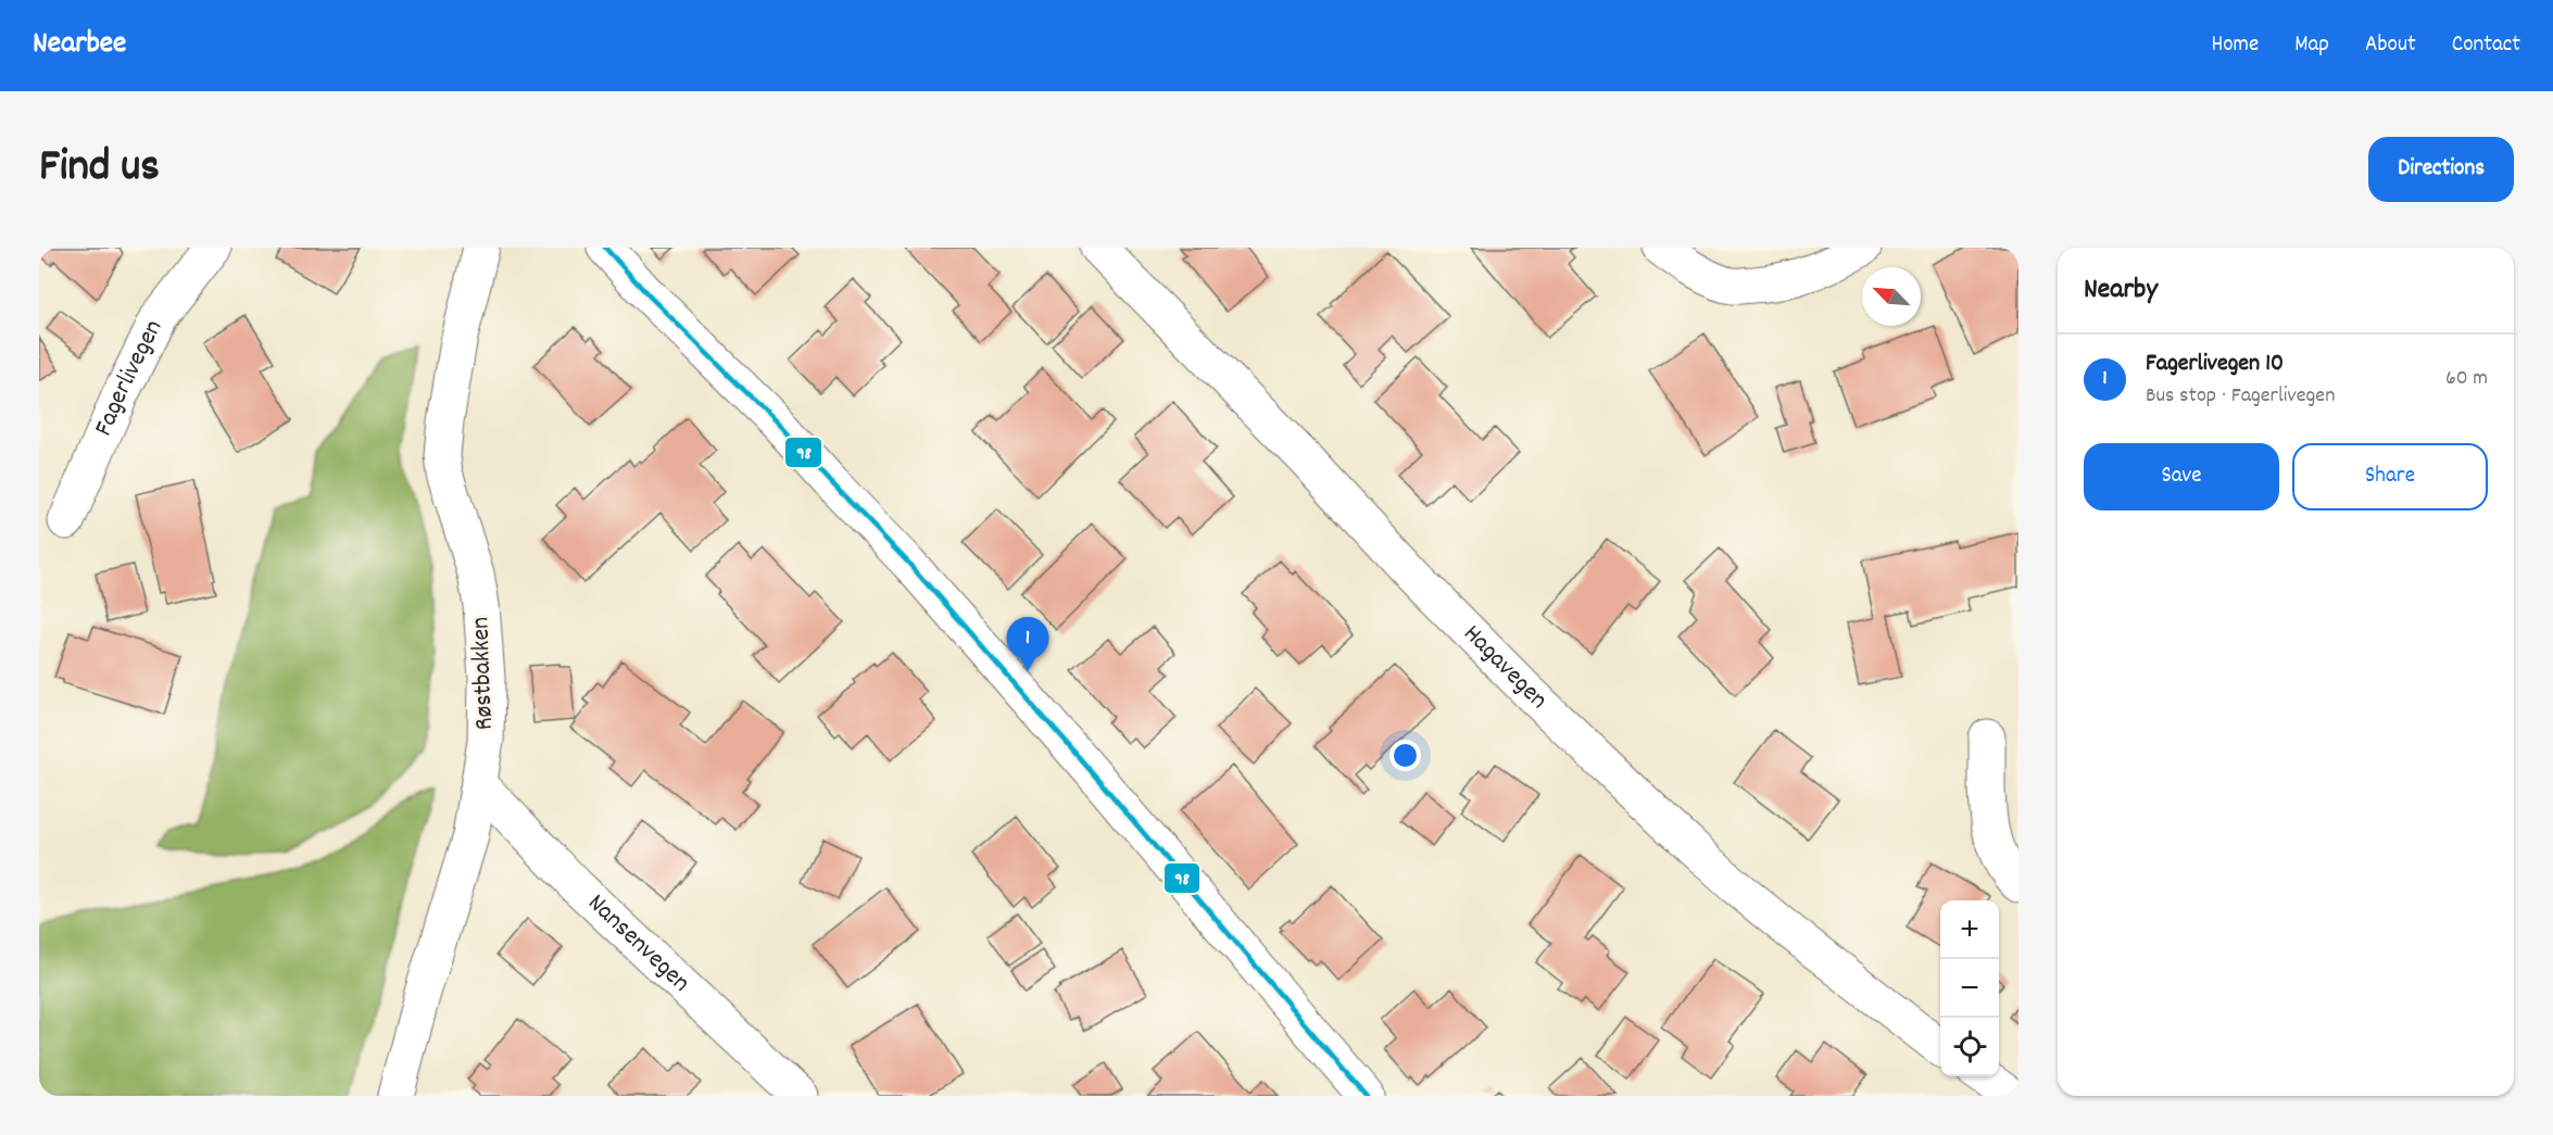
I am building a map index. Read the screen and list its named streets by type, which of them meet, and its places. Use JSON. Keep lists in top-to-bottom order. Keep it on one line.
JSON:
{"streets":{"street":["Fagerlivegen","Hagavegen","Røstbakken","Nansenvegen"]},"crossings":[["Røstbakken","Nansenvegen"]],"lines":["transit line 98"],"north":"top left","page":{"header":"Nearbee","nav":["Home","Map","About","Contact"],"title":"Find us","buttons":["Directions",["Save","Share"]],"heading":"Nearby","list":[{"mark":"1","name":"Fagerlivegen 10","note":"Bus stop · Fagerlivegen","value":"60 m"}],"pins":"1","map_buttons":["+","−"]}}
